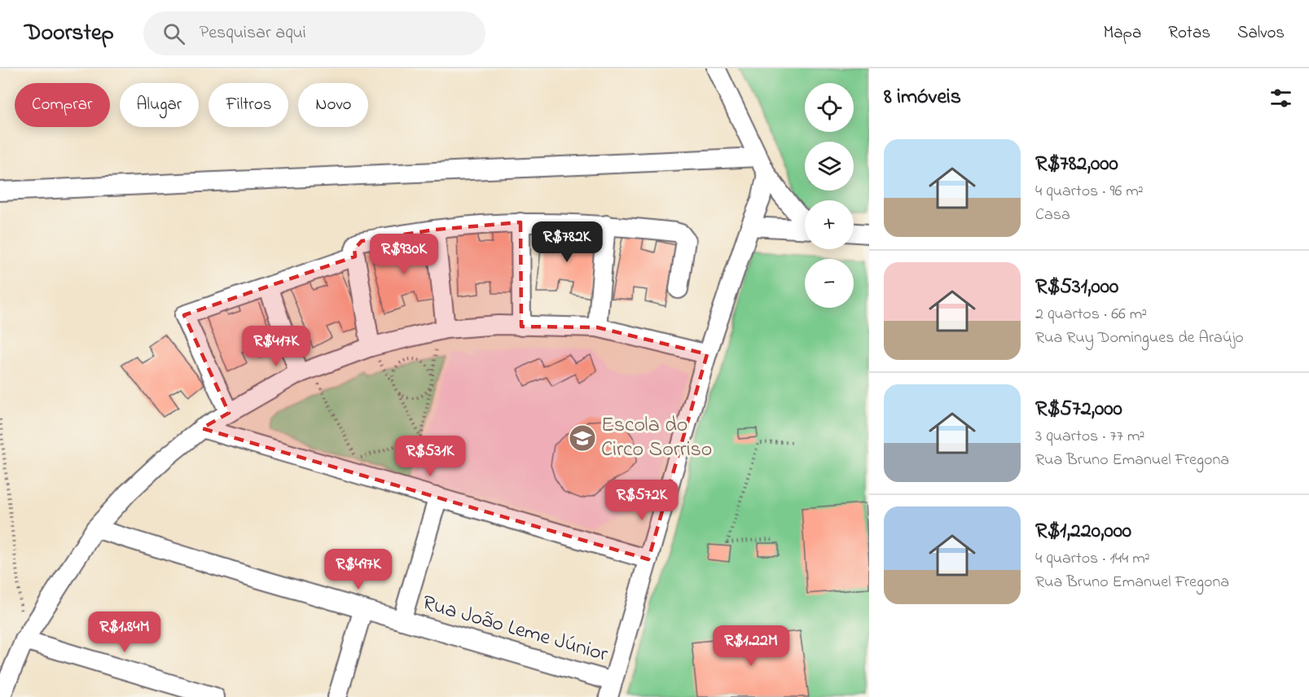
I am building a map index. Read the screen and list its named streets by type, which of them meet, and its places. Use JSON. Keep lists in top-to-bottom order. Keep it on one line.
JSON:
{"streets":{"street":["Rua João Leme Júnior"]},"places":{"school or university":["Escola do Circo Sorriso"]},"page":{"header":"Doorstep","search":"Pesquisar aqui","nav":["Mapa","Rotas","Salvos"],"heading":"8 imóveis","map_buttons":["+","−"],"chip":["Comprar","Alugar","Filtros","Novo"],"list":[{"name":"R$782,000","note":"4 quartos · 96 m² · Casa"},{"name":"R$531,000","note":"2 quartos · 66 m² · Rua Ruy Domingues de Araújo"},{"name":"R$572,000","note":"3 quartos · 77 m² · Rua Bruno Emanuel Fregona"},{"name":"R$1,220,000","note":"4 quartos · 144 m² · Rua Bruno Emanuel Fregona"}],"price":["R$782K","R$930K","R$417K","R$531K","R$572K","R$497K","R$1.84M","R$1.22M"]}}
